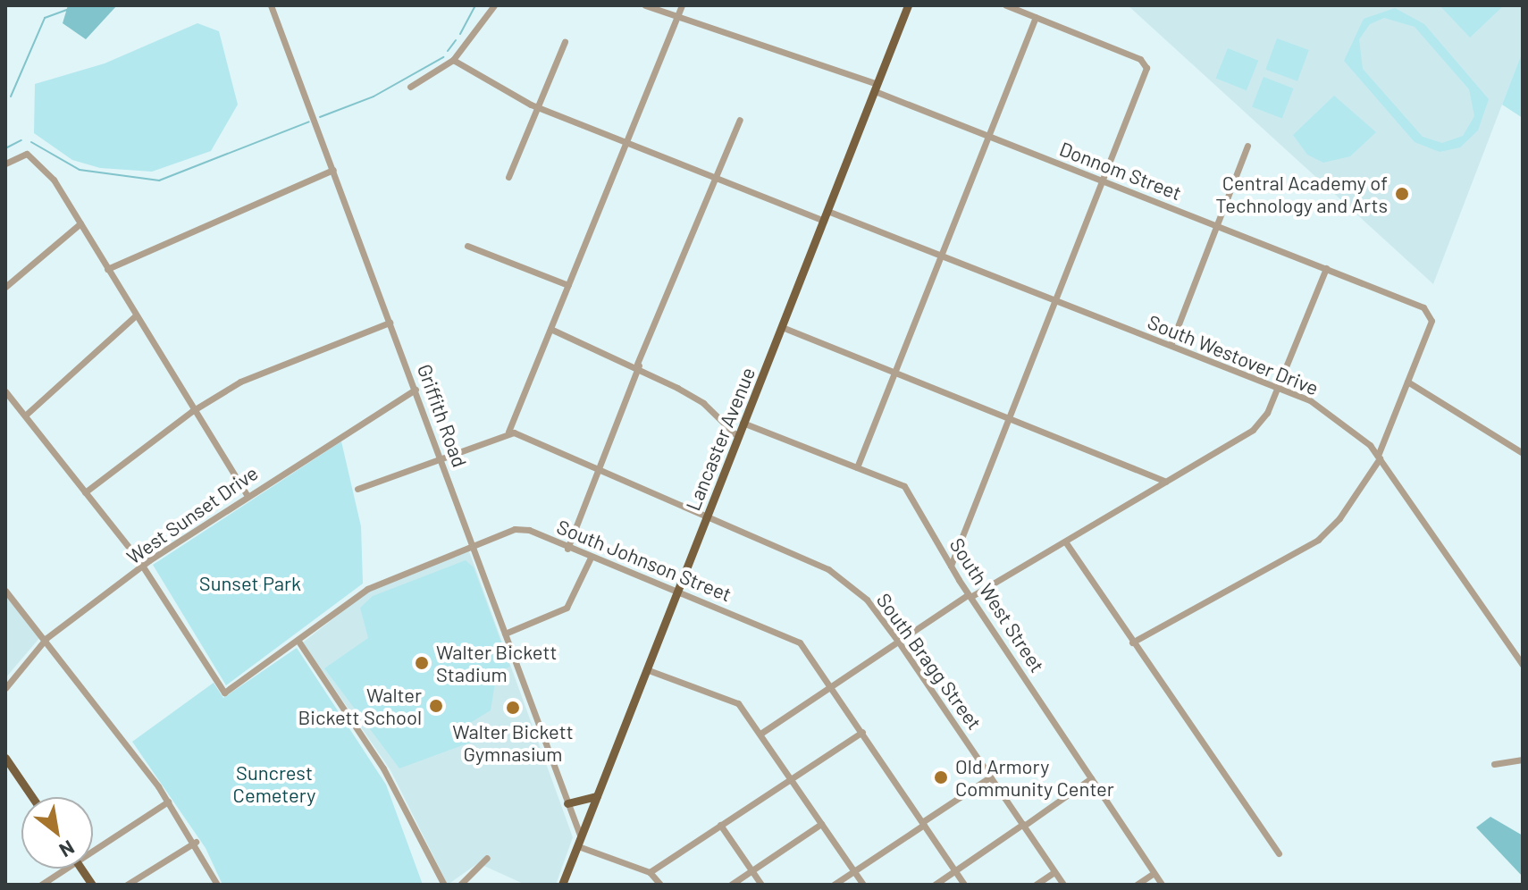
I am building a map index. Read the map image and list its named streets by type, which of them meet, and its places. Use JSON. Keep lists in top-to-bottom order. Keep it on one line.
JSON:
{"streets":{"main road":["Lancaster Avenue"],"street":["Donnom Street","South Westover Drive","Griffith Road","West Sunset Drive","South Johnson Street","South West Street","South Bragg Street"]},"crossings":[["Donnom Street","Lancaster Avenue"],["South Westover Drive","Lancaster Avenue"],["Griffith Road","Lancaster Avenue"],["Griffith Road","West Sunset Drive"],["Griffith Road","South Johnson Street"],["Lancaster Avenue","South Johnson Street"],["Lancaster Avenue","South West Street"],["Lancaster Avenue","South Bragg Street"],["West Sunset Drive","South Johnson Street"]],"parks":["Sunset Park","Suncrest Cemetery"],"places":["Central Academy of Technology and Arts","Walter Bickett Stadium","Walter Bickett School","Walter Bickett Gymnasium","Old Armory Community Center"],"north":"bottom right"}
